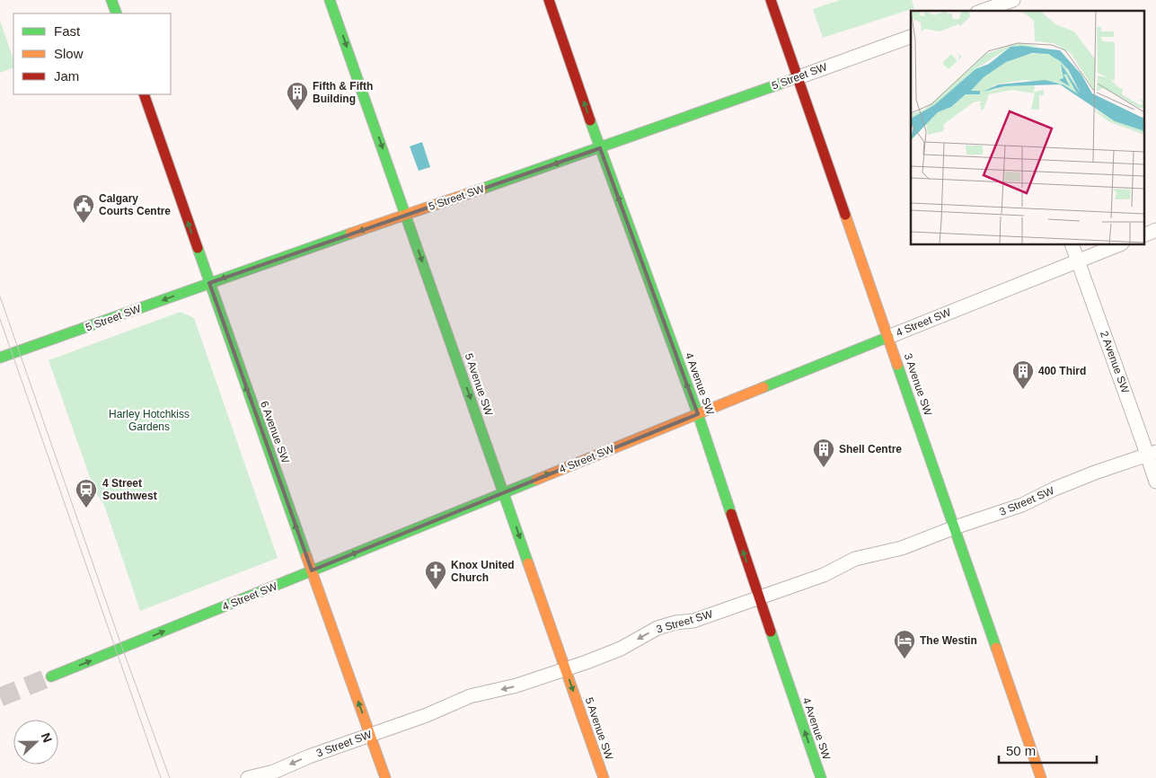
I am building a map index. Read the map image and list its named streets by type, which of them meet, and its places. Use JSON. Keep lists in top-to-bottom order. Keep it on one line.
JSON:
{"streets":{"main road":["5 Street SW","4 Street SW","4 Avenue SW","5 Avenue SW","3 Avenue SW","6 Avenue SW"],"street":["2 Avenue SW","3 Street SW"]},"crossings":[["5 Street SW","4 Avenue SW"],["5 Street SW","5 Avenue SW"],["5 Street SW","3 Avenue SW"],["5 Street SW","6 Avenue SW"],["4 Street SW","2 Avenue SW"],["4 Street SW","4 Avenue SW"],["4 Street SW","5 Avenue SW"],["4 Street SW","3 Avenue SW"],["4 Street SW","6 Avenue SW"],["2 Avenue SW","3 Street SW"],["4 Avenue SW","3 Street SW"],["5 Avenue SW","3 Street SW"],["3 Avenue SW","3 Street SW"],["6 Avenue SW","3 Street SW"]],"one_way":["5 Street SW","4 Street SW","4 Avenue SW","5 Avenue SW","6 Avenue SW","3 Street SW"],"parks":["Harley Hotchkiss Gardens"],"places":{"building":["Fifth & Fifth Building","400 Third","Shell Centre"],"public building":["Calgary Courts Centre"],"station":["4 Street Southwest"],"church":["Knox United Church"],"hotel":["The Westin"]},"legend":["Fast","Slow","Jam"],"scale_bar":"50 m","north":"right"}
